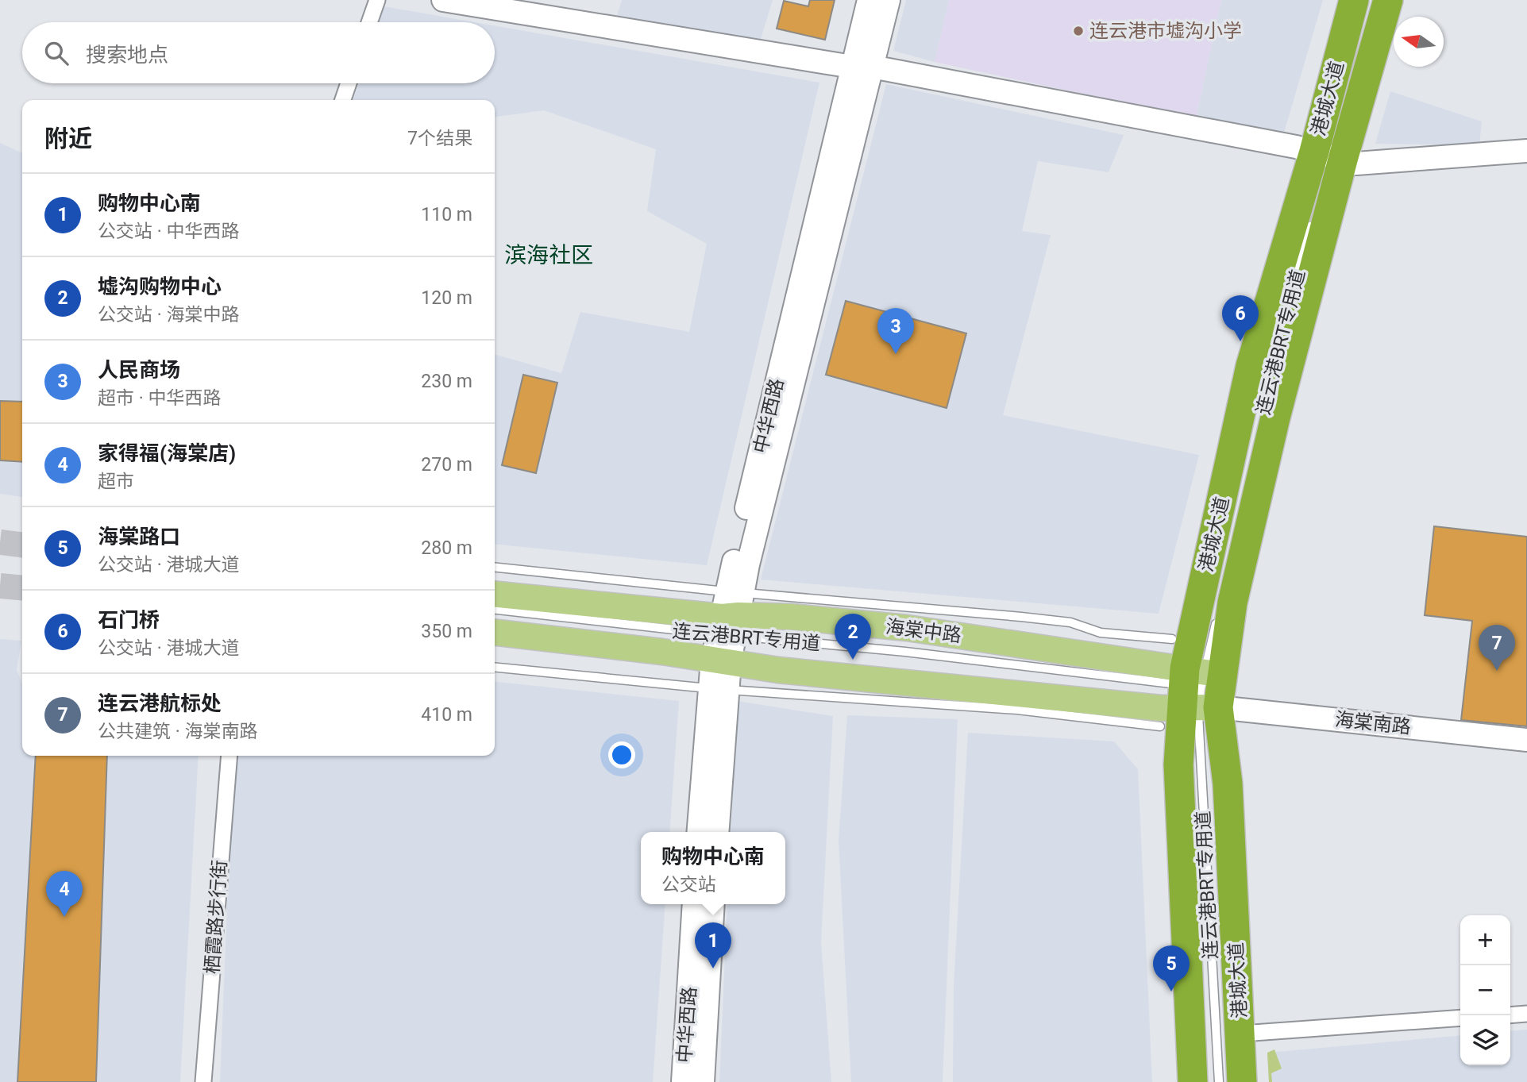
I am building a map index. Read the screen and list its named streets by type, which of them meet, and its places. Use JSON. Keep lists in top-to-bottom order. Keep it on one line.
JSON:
{"streets":{"highway":["港城大道"],"main road":["中华西路","海棠中路","海棠南路"],"street":["栖霞路步行街"],"lane":["连云港BRT专用道"]},"crossings":[["港城大道","连云港BRT专用道"],["港城大道","海棠中路"],["港城大道","海棠南路"],["连云港BRT专用道","中华西路"],["连云港BRT专用道","海棠中路"],["连云港BRT专用道","海棠南路"],["中华西路","海棠中路"],["海棠中路","海棠南路"]],"districts":["滨海社区"],"places":["连云港市墟沟小学"],"north":"left","page":{"search":"搜索地点","heading":["附近","7个结果"],"list":[{"mark":"1","name":"购物中心南","note":"公交站 · 中华西路","value":"110 m"},{"mark":"2","name":"墟沟购物中心","note":"公交站 · 海棠中路","value":"120 m"},{"mark":"3","name":"人民商场","note":"超市 · 中华西路","value":"230 m"},{"mark":"4","name":"家得福(海棠店)","note":"超市","value":"270 m"},{"mark":"5","name":"海棠路口","note":"公交站 · 港城大道","value":"280 m"},{"mark":"6","name":"石门桥","note":"公交站 · 港城大道","value":"350 m"},{"mark":"7","name":"连云港航标处","note":"公共建筑 · 海棠南路","value":"410 m"}],"pins":["6","3","2","7","4","1","5"],"popup":["购物中心南","公交站"],"map_buttons":["+","−"]}}
